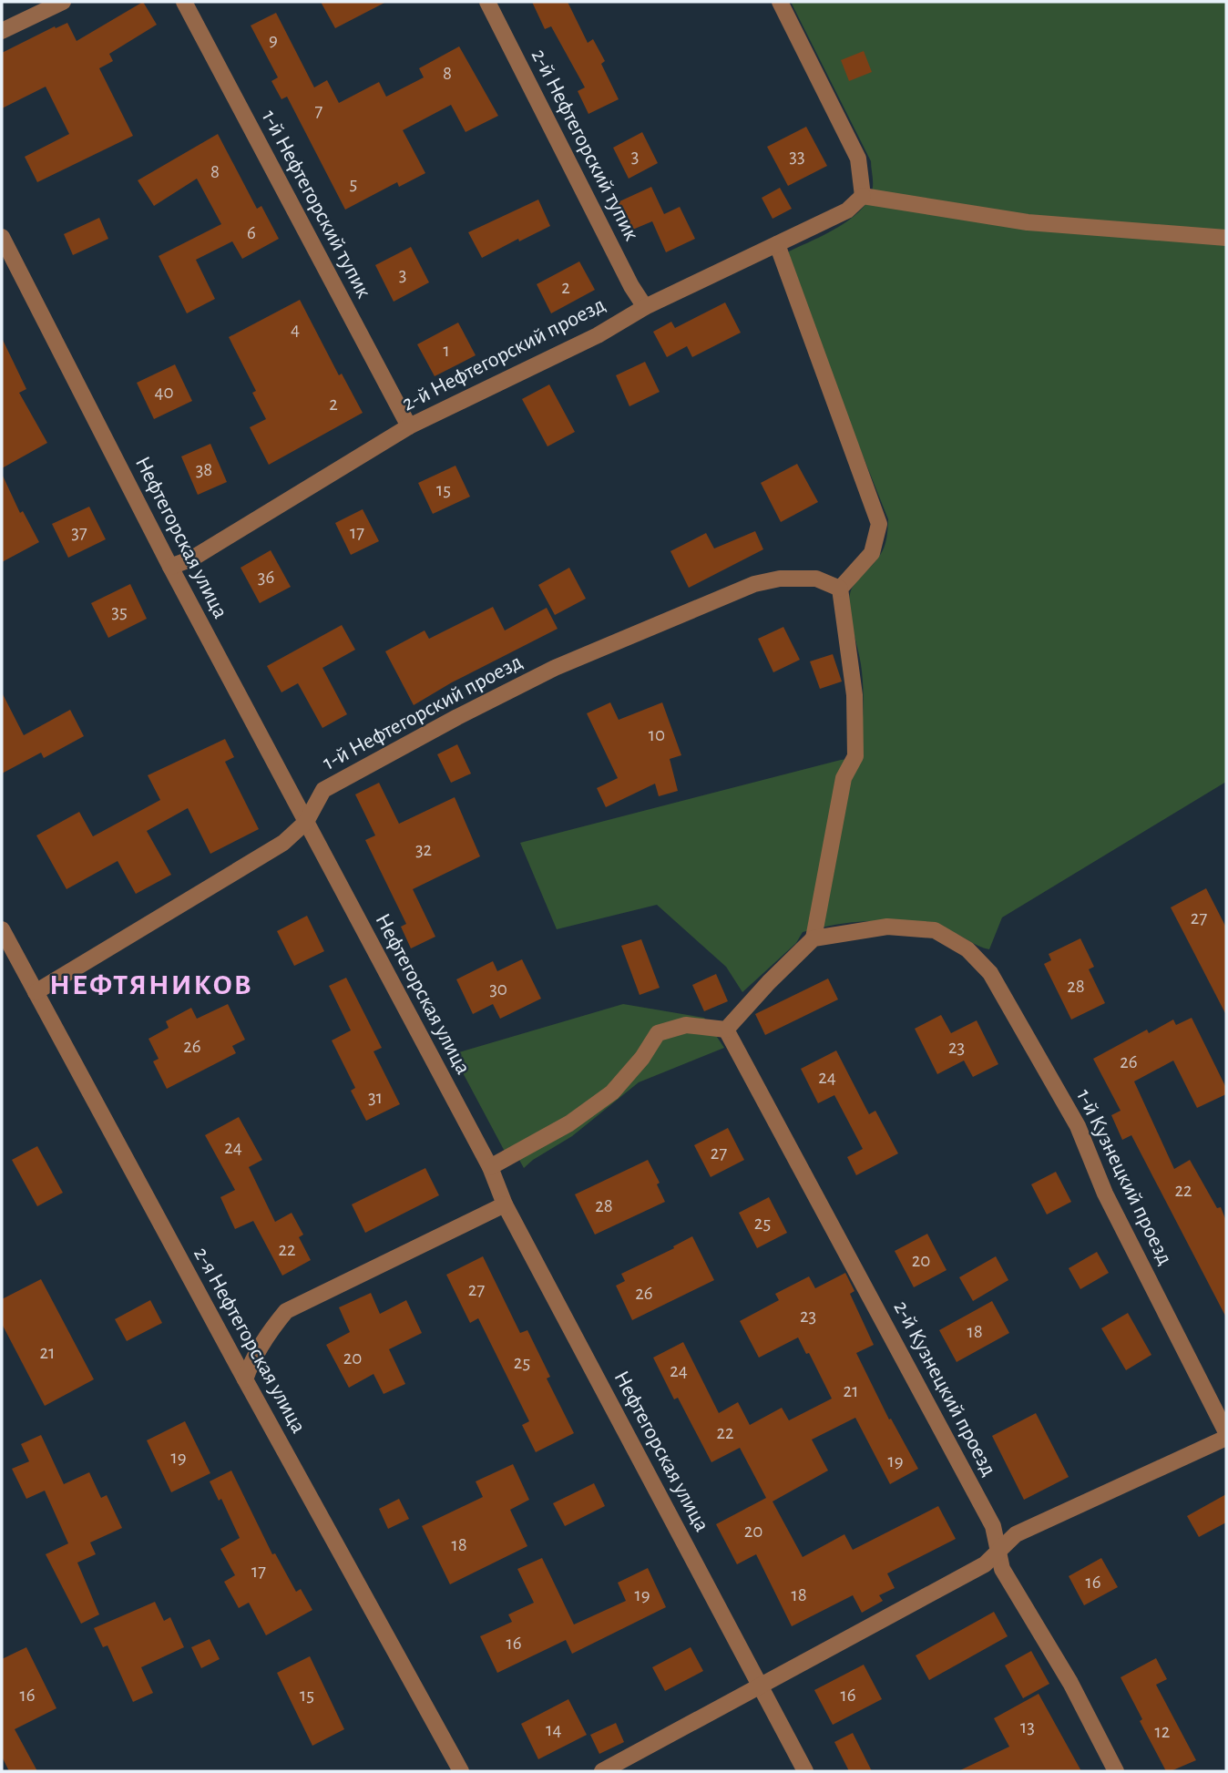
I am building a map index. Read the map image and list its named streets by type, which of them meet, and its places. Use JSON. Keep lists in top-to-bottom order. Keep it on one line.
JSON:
{"streets":{"street":["2-й Нефтегорский тупик","1-й Нефтегорский тупик","2-й Нефтегорский проезд","Нефтегорская улица","1-й Нефтегорский проезд","1-й Кузнецкий проезд","2-я Нефтегорская улица","2-й Кузнецкий проезд"]},"crossings":[["2-й Нефтегорский тупик","2-й Нефтегорский проезд"],["1-й Нефтегорский тупик","2-й Нефтегорский проезд"],["2-й Нефтегорский проезд","Нефтегорская улица"],["Нефтегорская улица","1-й Нефтегорский проезд"],["1-й Нефтегорский проезд","2-я Нефтегорская улица"]],"districts":["НЕФТЯНИКОВ"],"house_numbers":["9","8","7","3","33","8","5","6","3","2","4","1","40","2","38","15","37","17","36","35","10","32","27","28","30","26","23","26","24","31","24","27","22","28","25","22","20","27","26","23","18","21","20","25","24","21","22","19","19","20","18","17","16","19","18","16","16","15","16","13","14","12"]}
